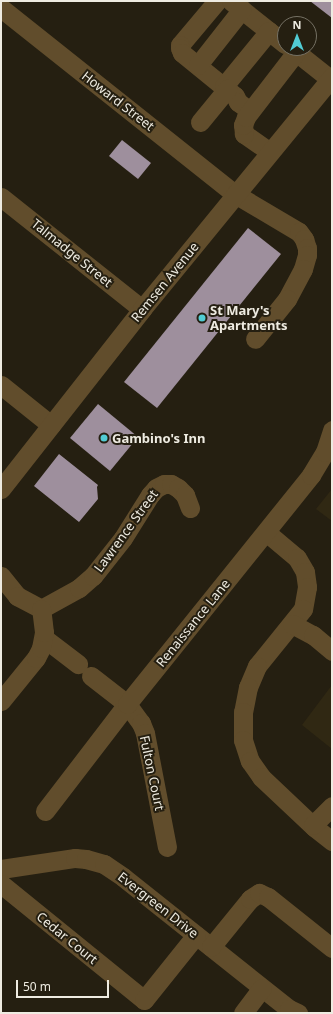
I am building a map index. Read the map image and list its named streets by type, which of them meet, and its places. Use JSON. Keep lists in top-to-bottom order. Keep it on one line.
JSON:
{"streets":{"street":["Howard Street","Talmadge Street","Remsen Avenue","Lawrence Street","Renaissance Lane","Fulton Court","Evergreen Drive","Cedar Court"]},"crossings":[["Howard Street","Remsen Avenue"],["Talmadge Street","Remsen Avenue"],["Renaissance Lane","Fulton Court"],["Evergreen Drive","Cedar Court"]],"places":["St Mary's Apartments","Gambino's Inn"],"scale_bar":"50 m","north":"top"}
